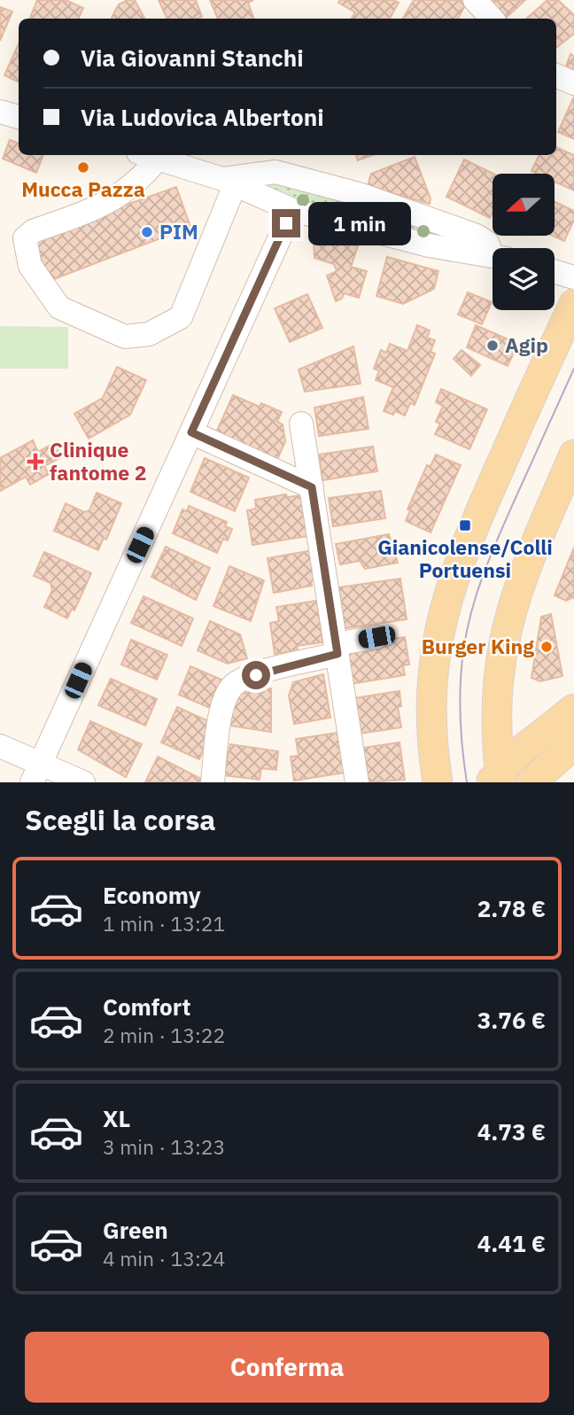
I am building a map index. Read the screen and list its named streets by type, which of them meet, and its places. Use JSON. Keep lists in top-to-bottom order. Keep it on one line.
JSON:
{"places":{"other":["Mucca Pazza","PIM","Agip","Burger King"],"health":["Clinique fantome 2"],"transit":["Gianicolense/Colli Portuensi"]},"north":"left","page":{"banner":["Via Giovanni Stanchi","Via Ludovica Albertoni"],"bubble":"1 min","heading":"Scegli la corsa","list":[{"name":"Economy","note":"1 min · 13:21","value":"2.78 €"},{"name":"Comfort","note":"2 min · 13:22","value":"3.76 €"},{"name":"XL","note":"3 min · 13:23","value":"4.73 €"},{"name":"Green","note":"4 min · 13:24","value":"4.41 €"}],"buttons":"Conferma"}}
